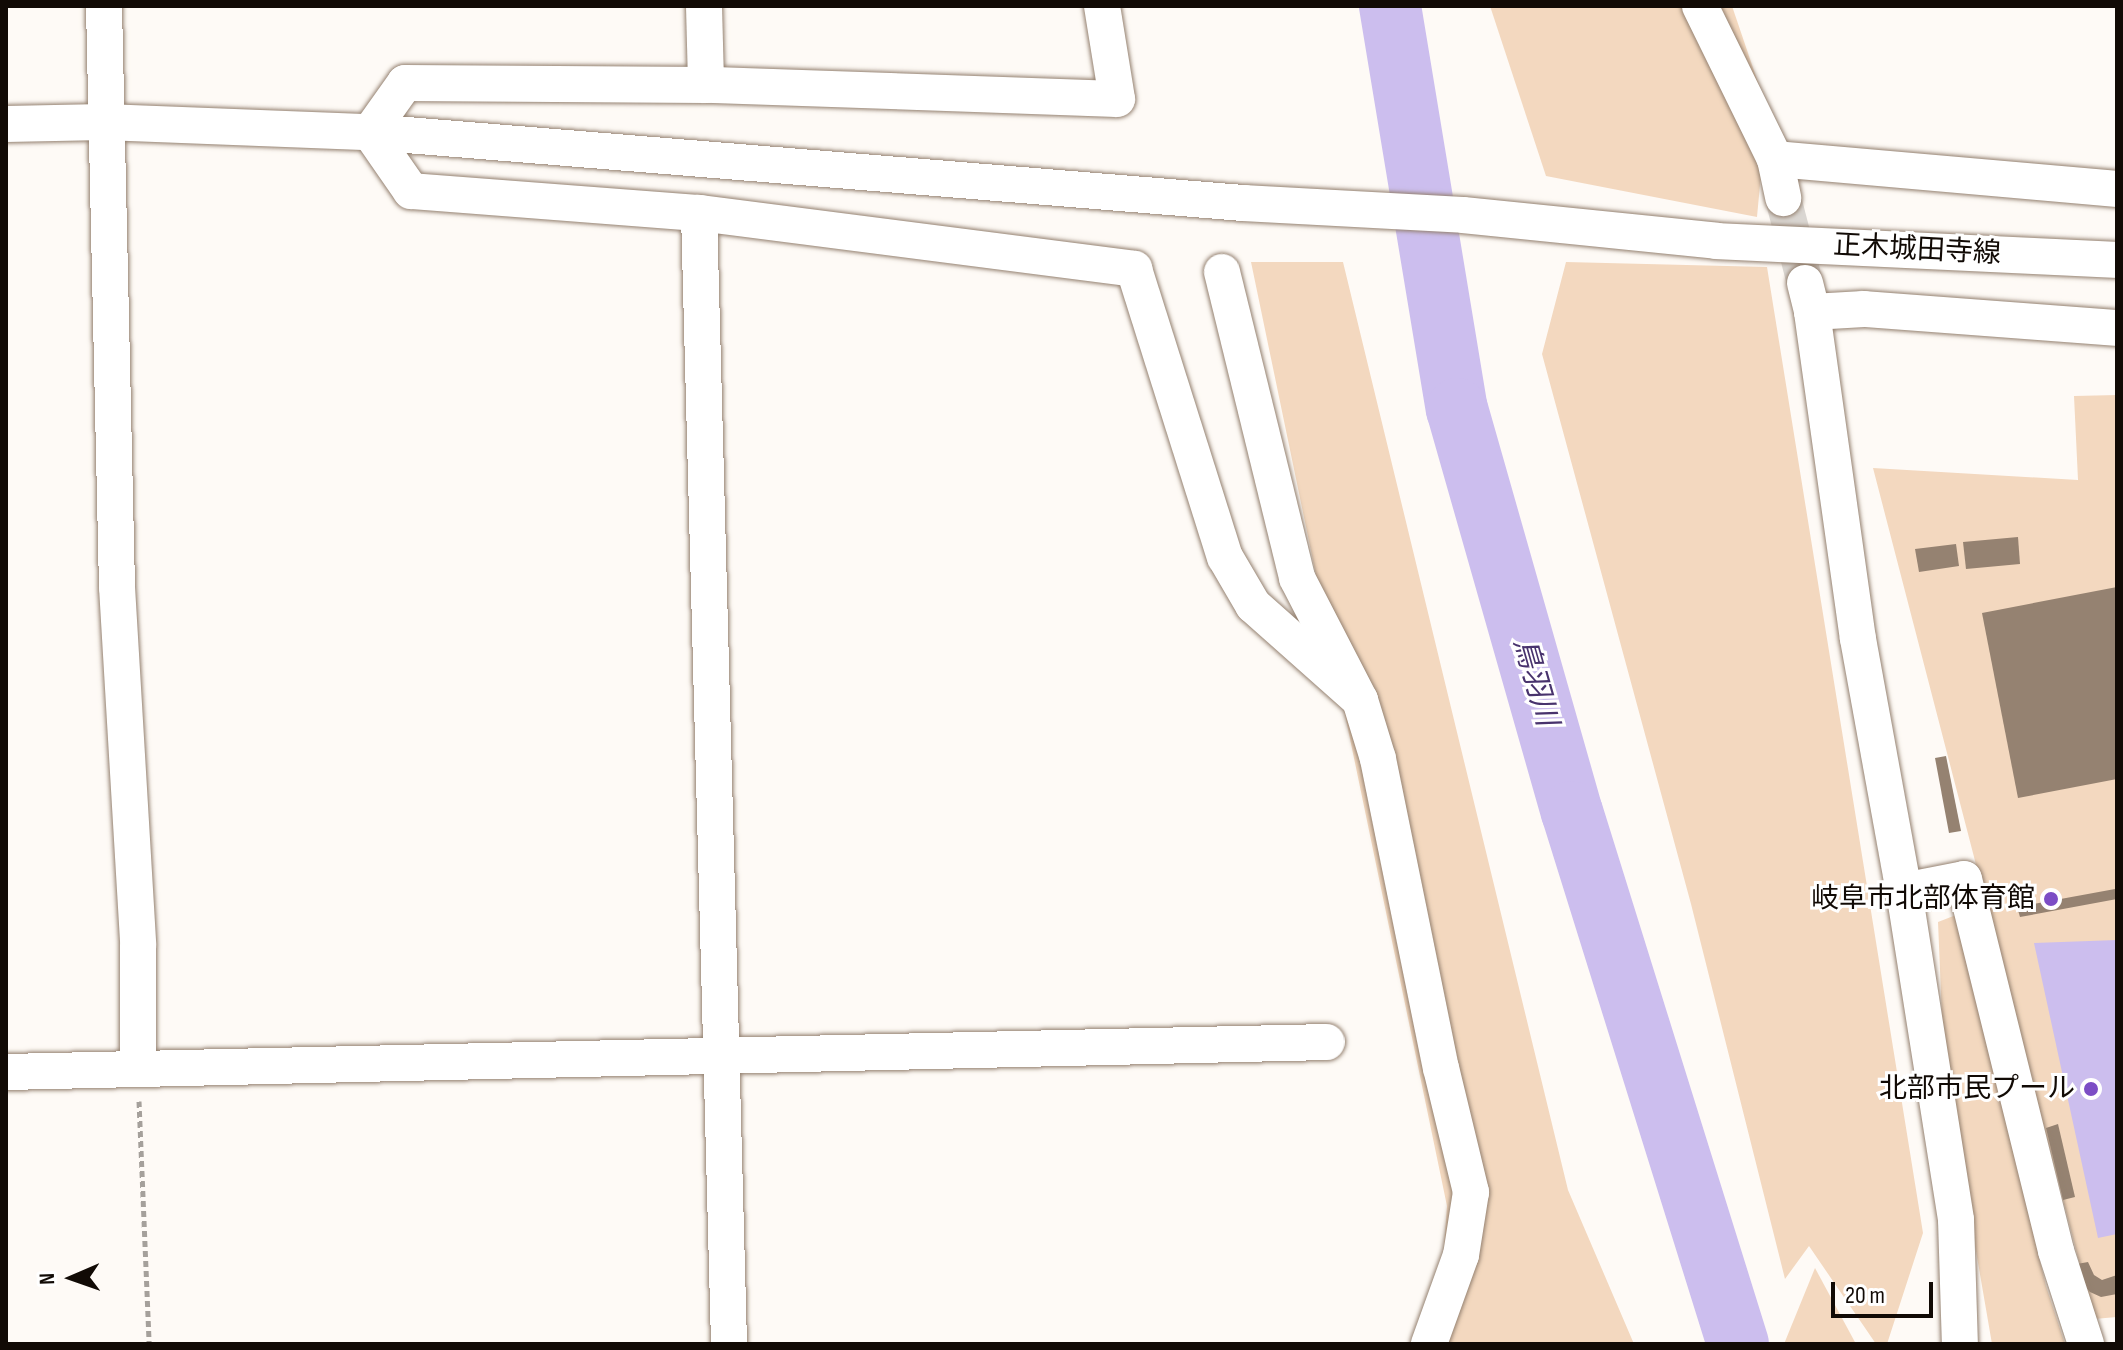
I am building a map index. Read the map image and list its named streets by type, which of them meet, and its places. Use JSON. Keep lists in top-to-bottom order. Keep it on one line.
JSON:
{"streets":{"street":["正木城田寺線"]},"water":["鳥羽川"],"places":["岐阜市北部体育館","北部市民プール"],"scale_bar":"20 m","north":"left"}
